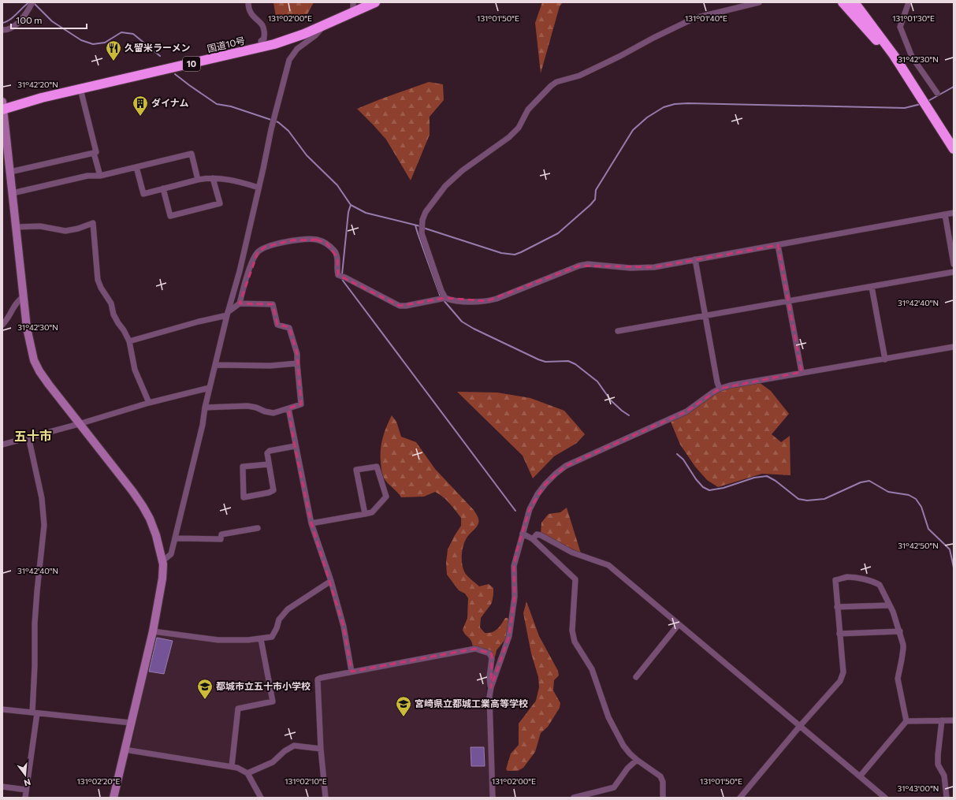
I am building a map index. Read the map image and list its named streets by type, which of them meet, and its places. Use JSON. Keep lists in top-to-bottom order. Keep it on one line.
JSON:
{"streets":{"highway":["国道10号","10"]},"districts":["五十市"],"places":{"restaurant":["久留米ラーメン"],"building":["ダイナム"],"school or university":["都城市立五十市小学校","宮崎県立都城工業高等学校"]},"scale_bar":"100 m","north":"bottom","coordinates":["131°02'00\"E","131°01'50\"E","131°01'40\"E","131°01'30\"E","31°42'30\"N","31°42'20\"N","31°42'40\"N","31°42'50\"N","131°02'20\"E","131°02'10\"E","31°43'00\"N"]}
